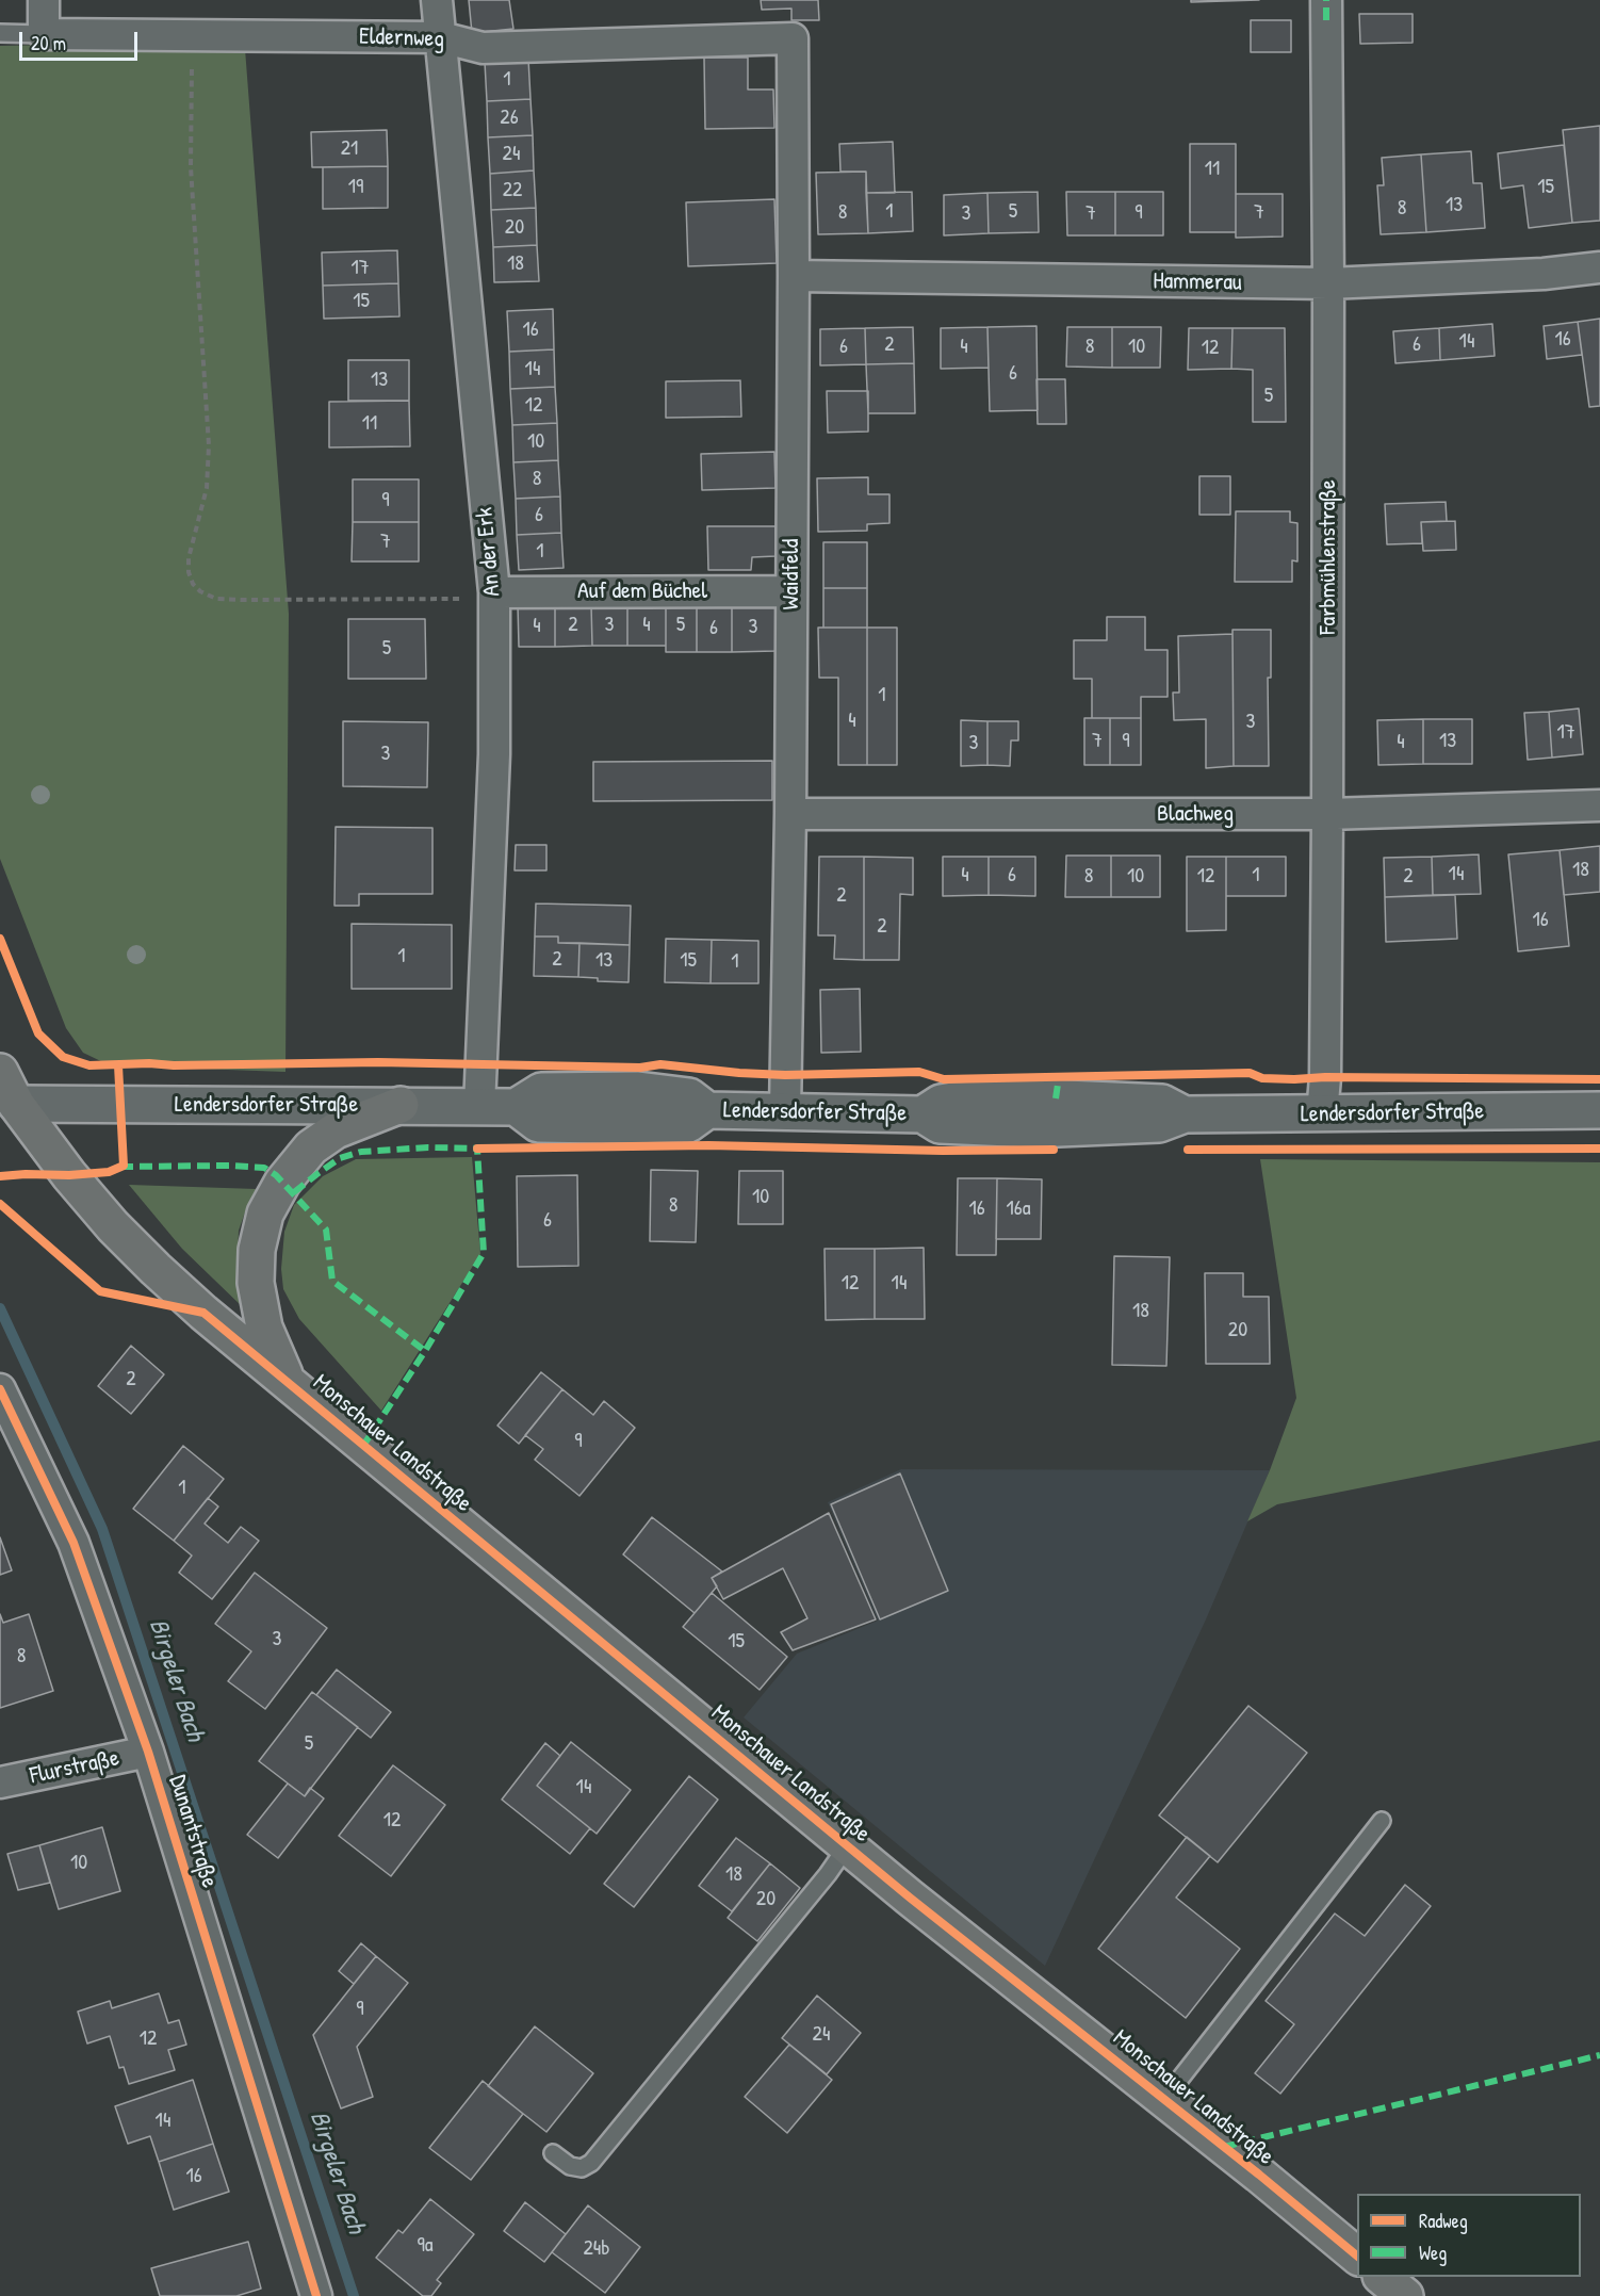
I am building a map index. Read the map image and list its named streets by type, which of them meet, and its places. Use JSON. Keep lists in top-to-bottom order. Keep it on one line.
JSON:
{"streets":{"main road":["Monschauer Landstraße"],"street":["Eldernweg","Hammerau","An der Erk","Farbmühlenstraße","Waidfeld","Auf dem Büchel","Blachweg","Lendersdorfer Straße","Flurstraße","Dunantstraße"]},"crossings":[["Eldernweg","An der Erk"],["Eldernweg","Waidfeld"],["Hammerau","Farbmühlenstraße"],["Hammerau","Waidfeld"],["An der Erk","Auf dem Büchel"],["An der Erk","Lendersdorfer Straße"],["Farbmühlenstraße","Blachweg"],["Farbmühlenstraße","Lendersdorfer Straße"],["Waidfeld","Auf dem Büchel"],["Waidfeld","Blachweg"],["Waidfeld","Lendersdorfer Straße"],["Lendersdorfer Straße","Monschauer Landstraße"],["Flurstraße","Dunantstraße"]],"water":["Birgeler Bach"],"house_numbers":["1","26","21","24","11","19","15","22","13","8","1","5","8","9","7","3","7","20","18","17","15","16","16","14","2","6","6","4","8","10","12","14","6","13","5","12","11","10","8","9","6","7","1","2","3","4","5","4","3","6","5","1","4","3","17","7","9","13","4","3","3","18","14","4","6","1","8","10","12","2","2","16","2","1","2","13","15","1","10","8","16","16a","6","12","14","18","20","2","9","1","3","15","8","5","14","12","10","18","20","9","24","12","14","16","9a","24b"],"legend":["Radweg","Weg"],"scale_bar":"20 m"}
